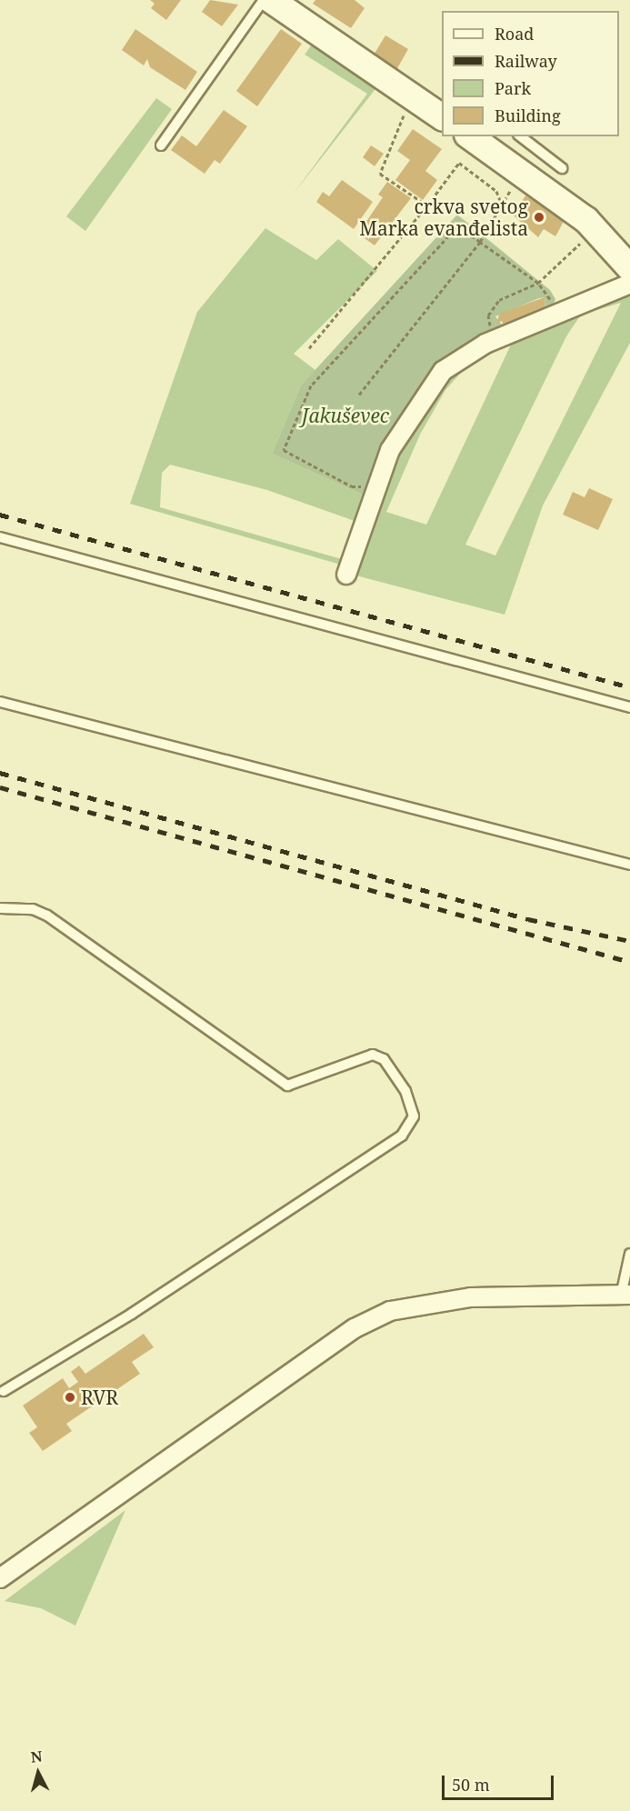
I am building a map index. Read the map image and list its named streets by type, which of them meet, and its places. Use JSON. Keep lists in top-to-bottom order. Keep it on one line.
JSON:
{"parks":["Jakuševec"],"places":["crkva svetog Marka evanđelista","RVR"],"legend":["Road","Railway","Park","Building"],"scale_bar":"50 m","north":"top"}
